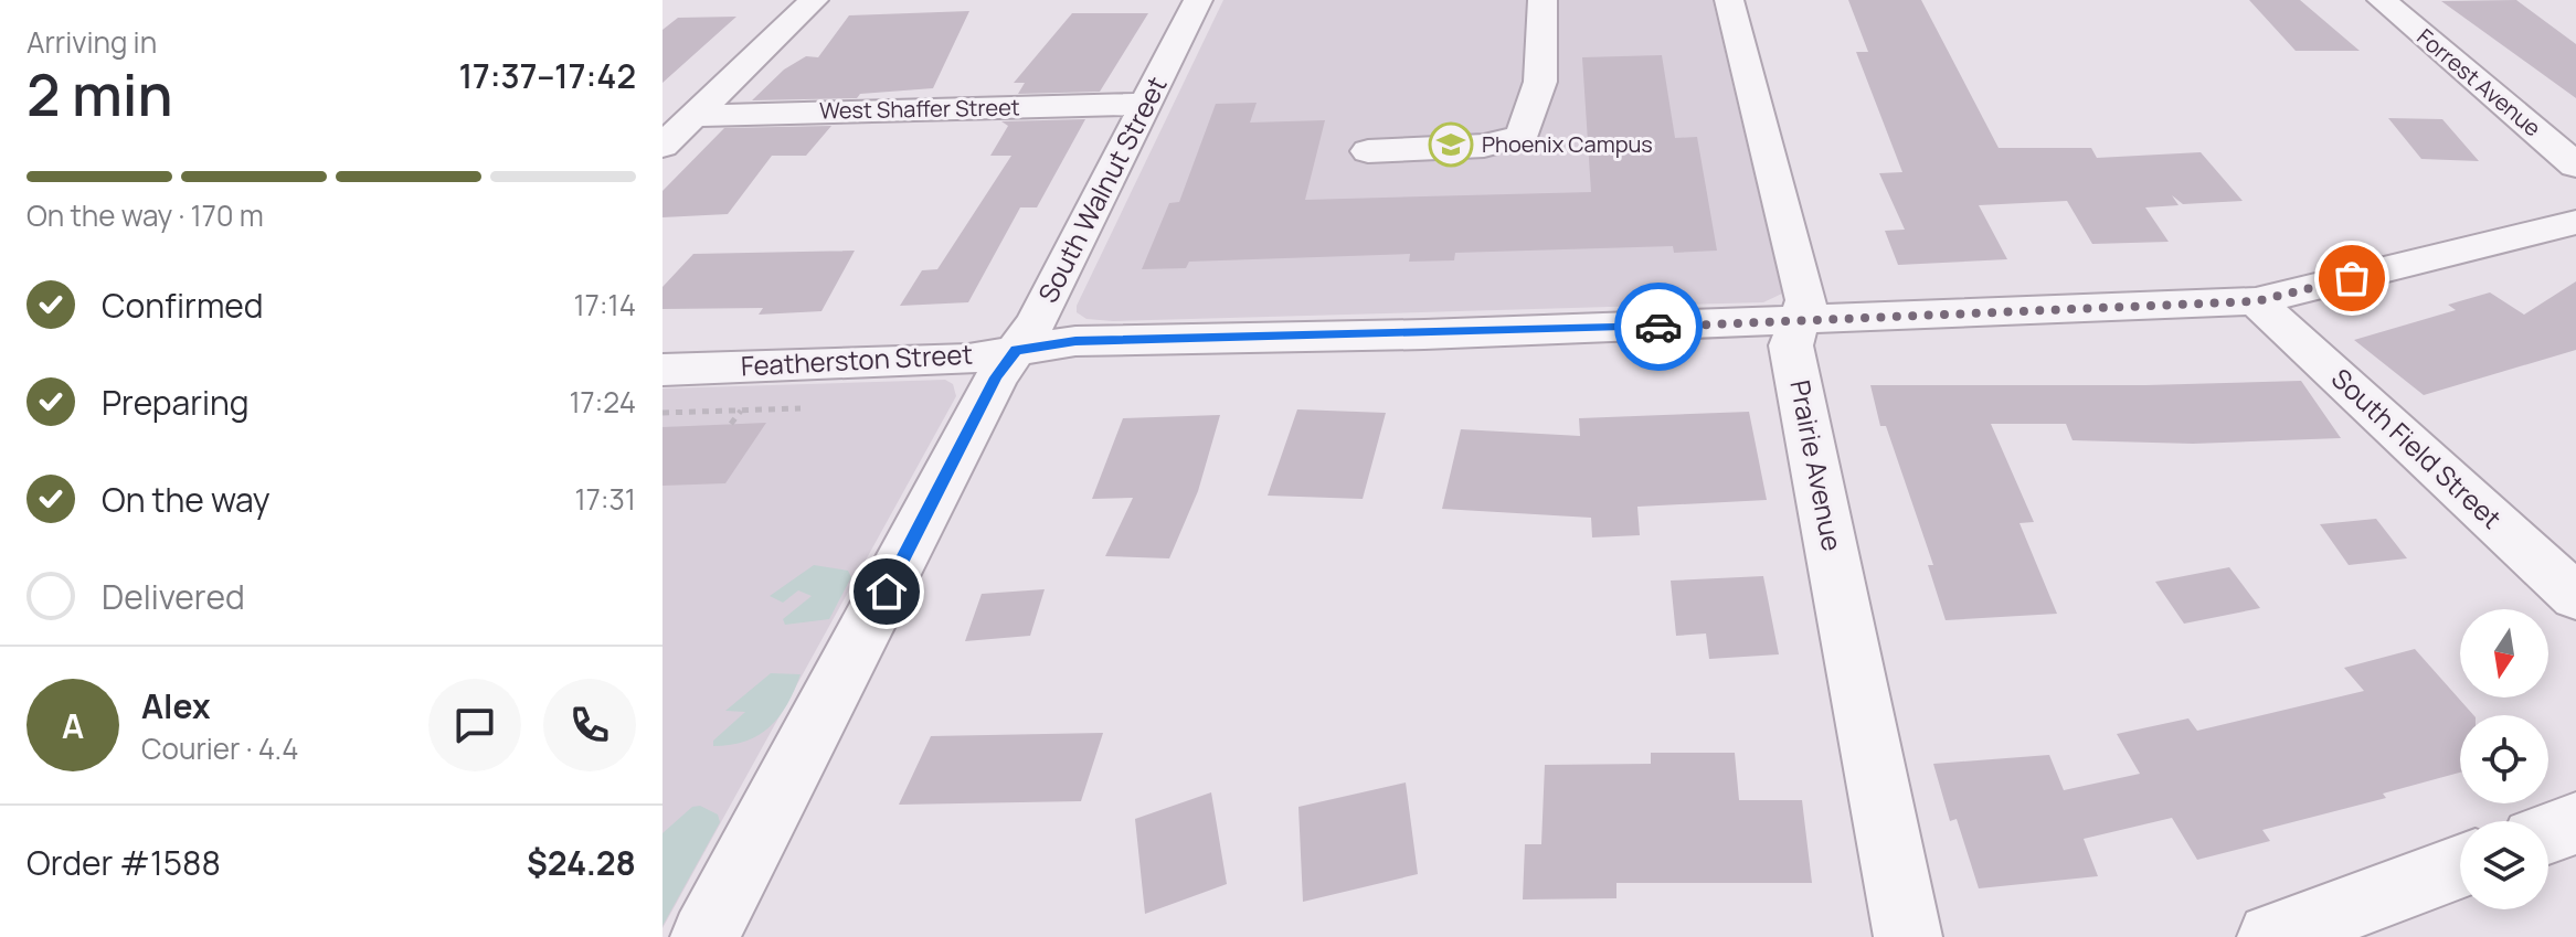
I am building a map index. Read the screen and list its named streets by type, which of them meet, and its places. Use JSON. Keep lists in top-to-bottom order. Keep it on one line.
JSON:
{"streets":{"street":["Forrest Avenue","West Shaffer Street","South Walnut Street","Featherston Street","South Field Street","Prairie Avenue"]},"crossings":[["West Shaffer Street","South Walnut Street"],["South Walnut Street","Featherston Street"],["Featherston Street","South Field Street"],["Featherston Street","Prairie Avenue"]],"places":{"school or university":["Phoenix Campus"]},"north":"bottom","page":{"heading":["2 min","Arriving in","17:37–17:42"],"panel":["Alex","Courier · 4.4","Order #1588","$24.28"],"bar":"On the way · 170 m","list":[["Confirmed","17:14"],["Preparing","17:24"],["On the way","17:31"],"Delivered"],"round":"A"}}
